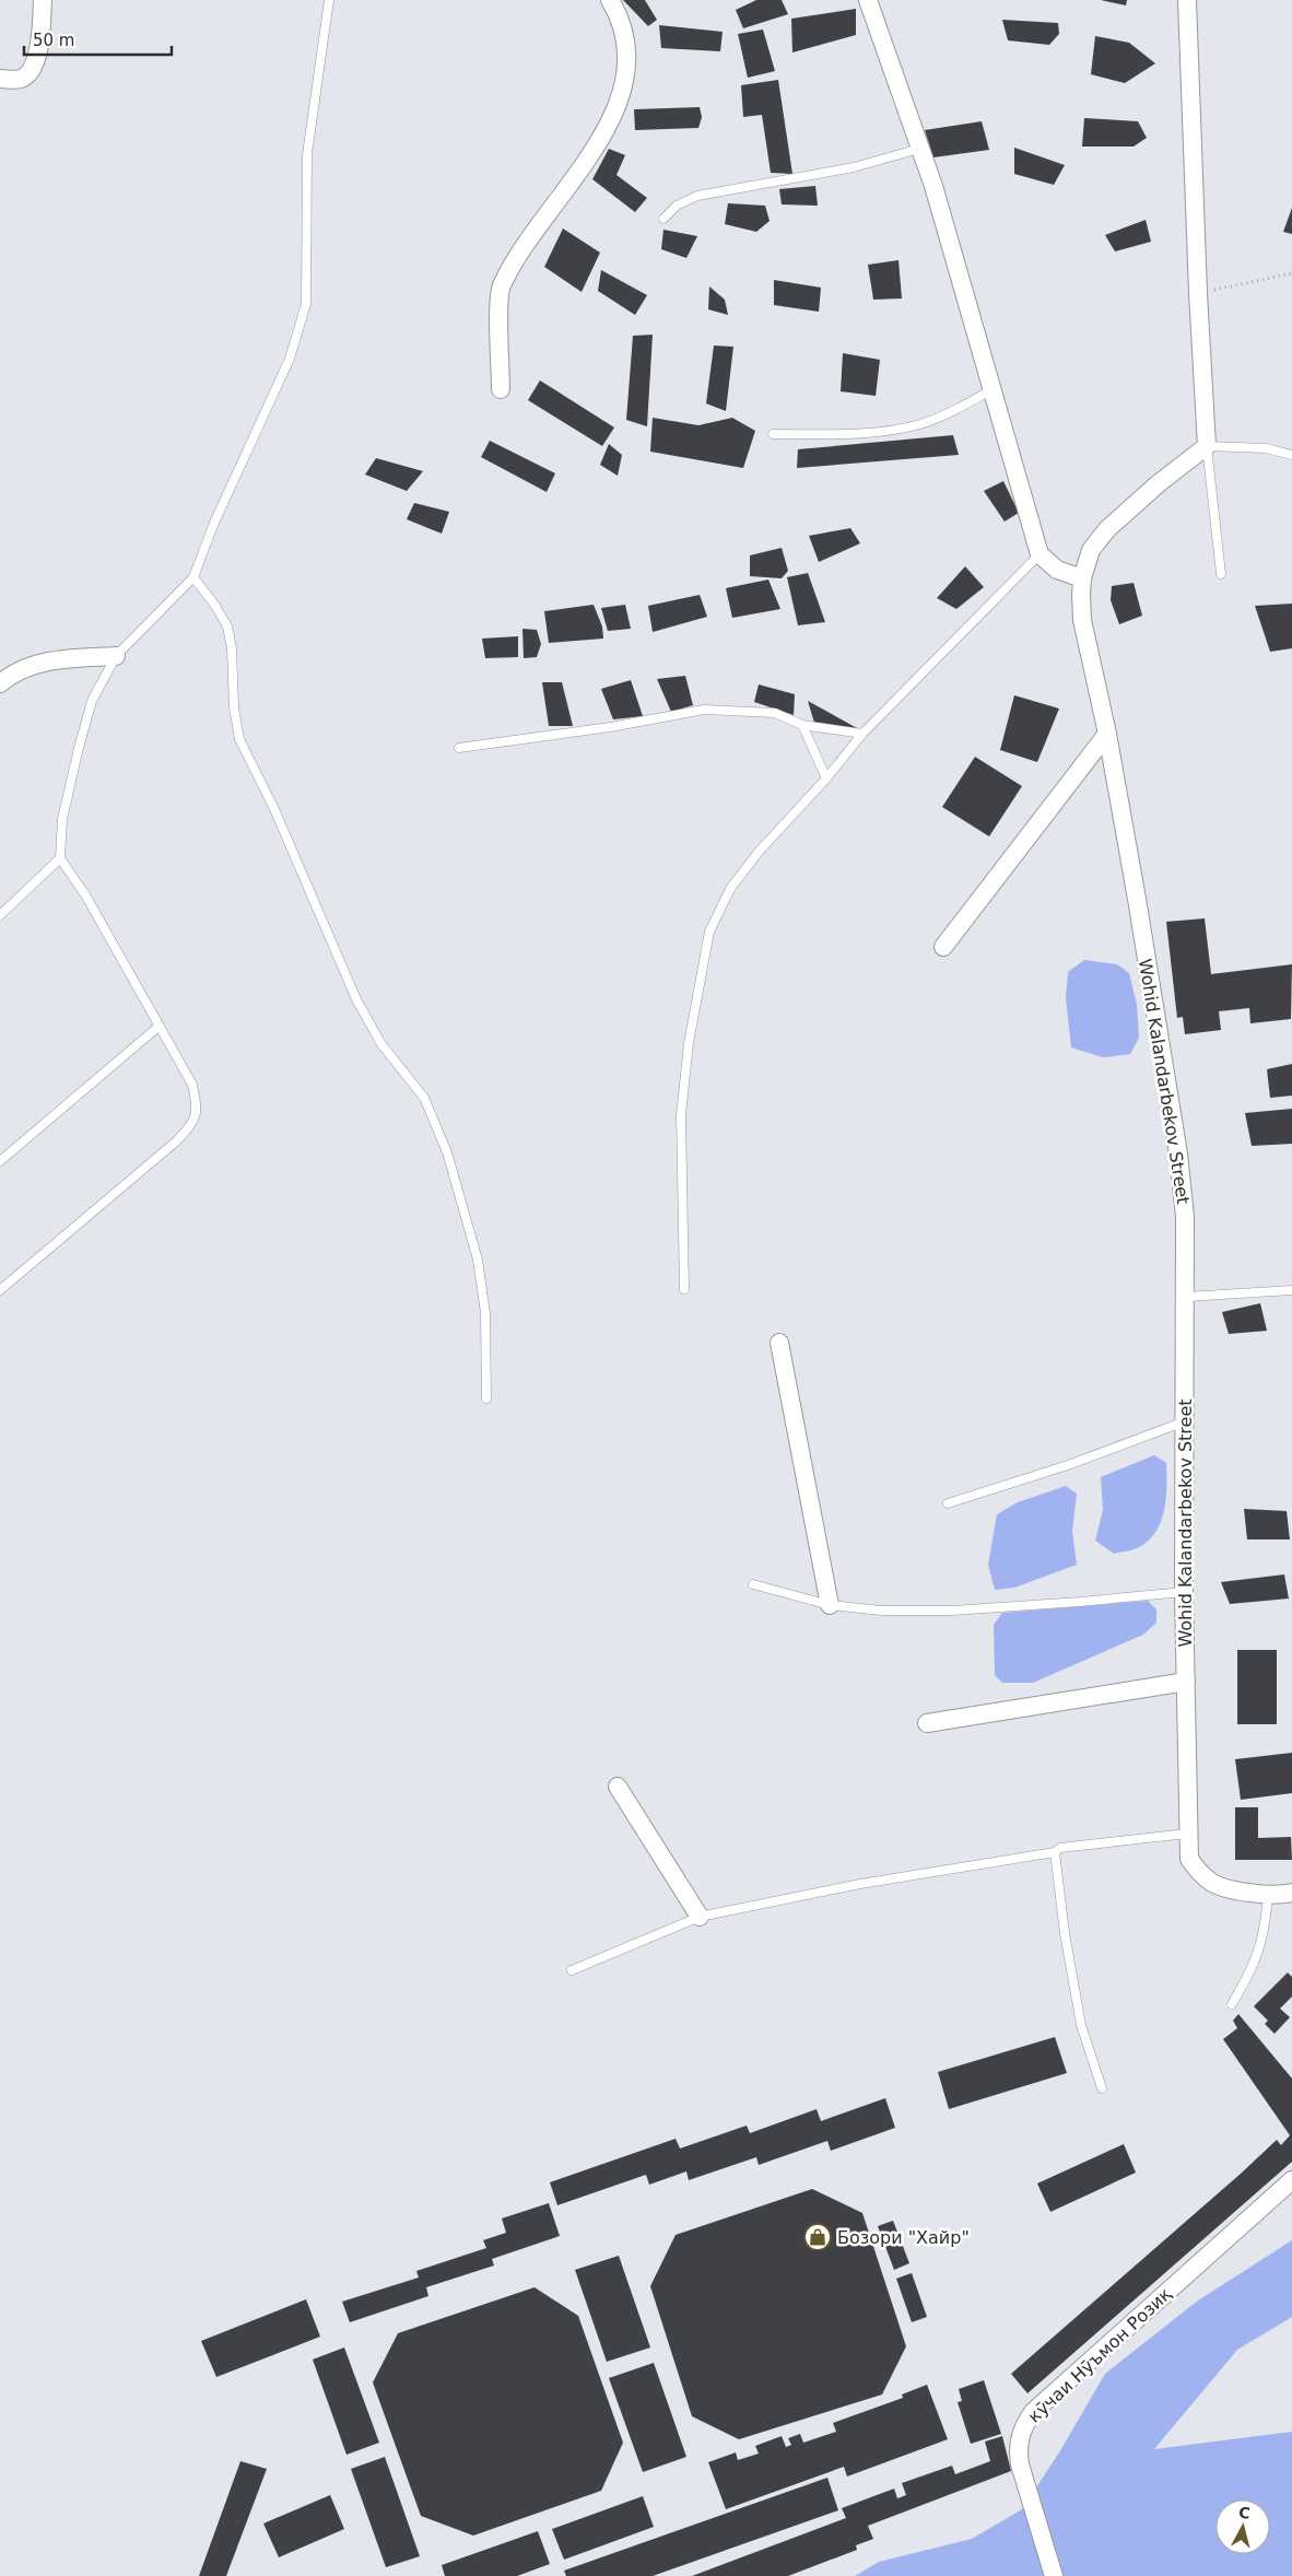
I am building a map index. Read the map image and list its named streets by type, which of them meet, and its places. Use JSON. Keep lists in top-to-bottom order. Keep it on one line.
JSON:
{"streets":{"street":["Wohid Kalandarbekov Street","кӯчаи Нӯъмон Розиқ"]},"places":{"shop":["Бозори \"Хайр\""]},"scale_bar":"50 m","north":"top"}
